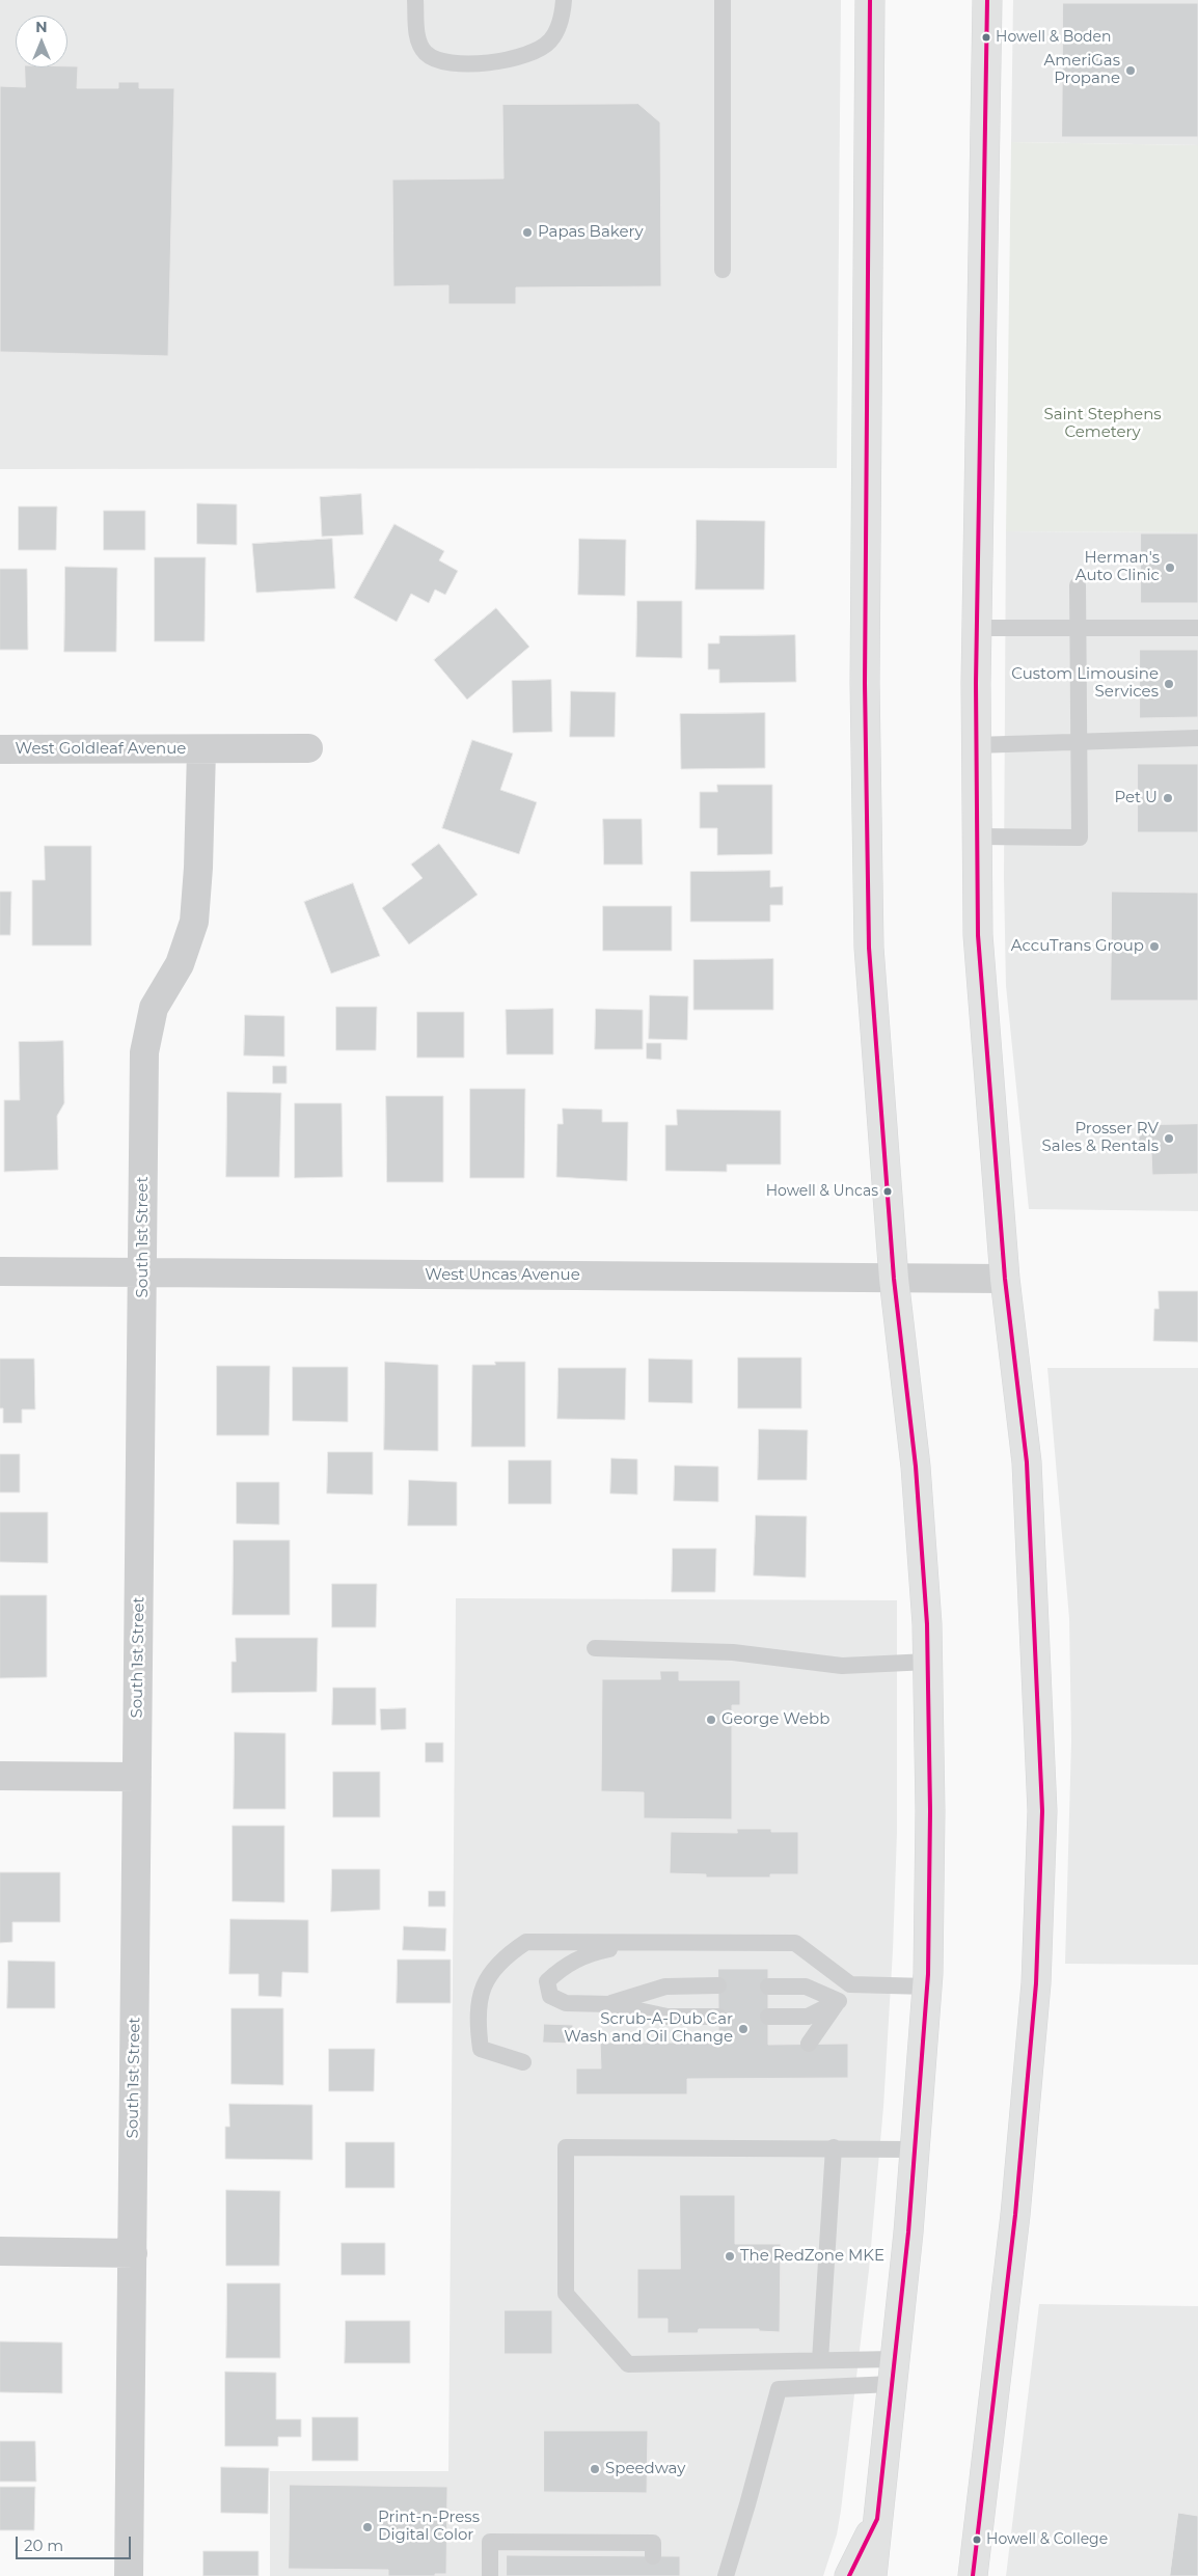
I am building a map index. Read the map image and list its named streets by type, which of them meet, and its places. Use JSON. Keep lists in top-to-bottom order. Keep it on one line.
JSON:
{"streets":{"street":["West Goldleaf Avenue","South 1st Street","West Uncas Avenue"]},"crossings":[["West Goldleaf Avenue","South 1st Street"],["South 1st Street","West Uncas Avenue"]],"parks":["Saint Stephens Cemetery"],"places":["Howell & Boden","AmeriGas Propane","Papas Bakery","Herman's Auto Clinic","Custom Limousine Services","Pet U","AccuTrans Group","Prosser RV Sales & Rentals","Howell & Uncas","George Webb","Scrub-A-Dub Car Wash and Oil Change","The RedZone MKE","Speedway","Print-n-Press Digital Color","Howell & College"],"scale_bar":"20 m","north":"top"}
